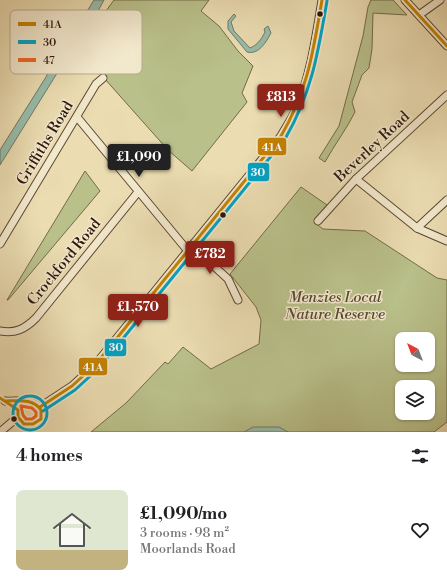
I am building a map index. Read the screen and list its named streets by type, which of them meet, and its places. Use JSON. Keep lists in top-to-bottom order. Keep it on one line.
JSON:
{"streets":{"street":["Griffiths Road","Beverley Road","Crockford Road"]},"parks":["Menzies Local Nature Reserve"],"lines":["transit line 41A","transit line 30","transit line 47"],"legend":["41A","30","47"],"north":"top left","page":{"price":["£813","£1,090","£782","£1,570"],"heading":"4 homes","list":[{"name":"£1,090/mo","note":"3 rooms · 98 m² · Moorlands Road"}]}}
